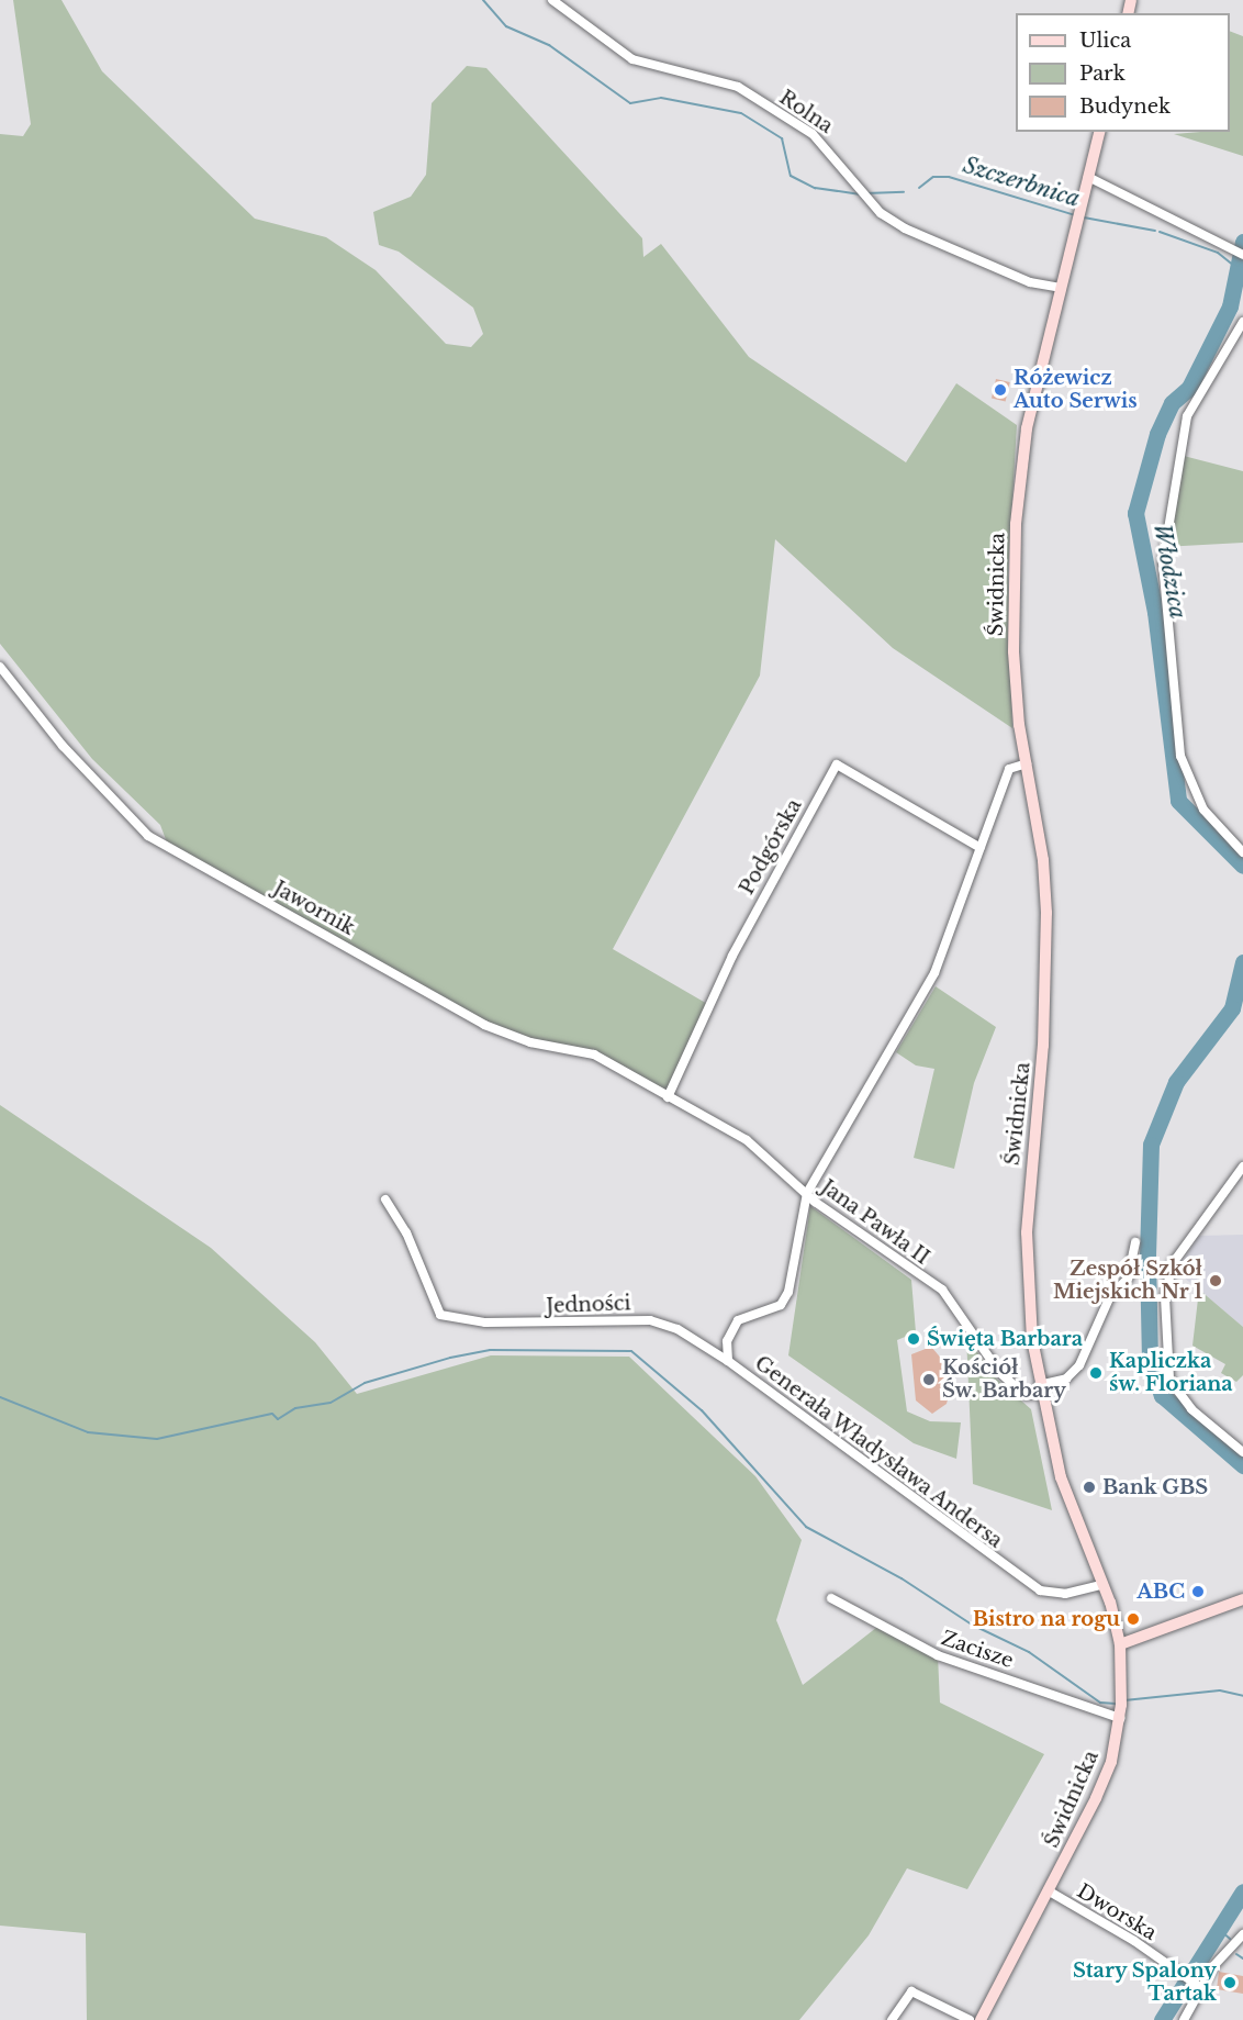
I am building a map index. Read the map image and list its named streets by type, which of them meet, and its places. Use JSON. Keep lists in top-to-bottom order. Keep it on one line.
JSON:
{"streets":{"street":["Rolna","Świdnicka","Podgórska","Jawornik","Jana Pawła II","Jedności","Generała Władysława Andersa","Zacisze","Dworska"]},"crossings":[["Rolna","Świdnicka"],["Świdnicka","Jana Pawła II"],["Świdnicka","Generała Władysława Andersa"],["Świdnicka","Zacisze"],["Świdnicka","Dworska"],["Podgórska","Jawornik"],["Podgórska","Jana Pawła II"],["Podgórska","Generała Władysława Andersa"],["Jawornik","Jana Pawła II"],["Jana Pawła II","Generała Władysława Andersa"],["Jedności","Generała Władysława Andersa"]],"water":["Szczerbnica","Włodzica"],"places":["Różewicz Auto Serwis","Zespół Szkół Miejskich Nr 1","Święta Barbara","Kapliczka św. Floriana","Kościół Św. Barbary","Bank GBS","ABC","Bistro na rogu","Stary Spalony Tartak"],"legend":["Ulica","Park","Budynek"]}
